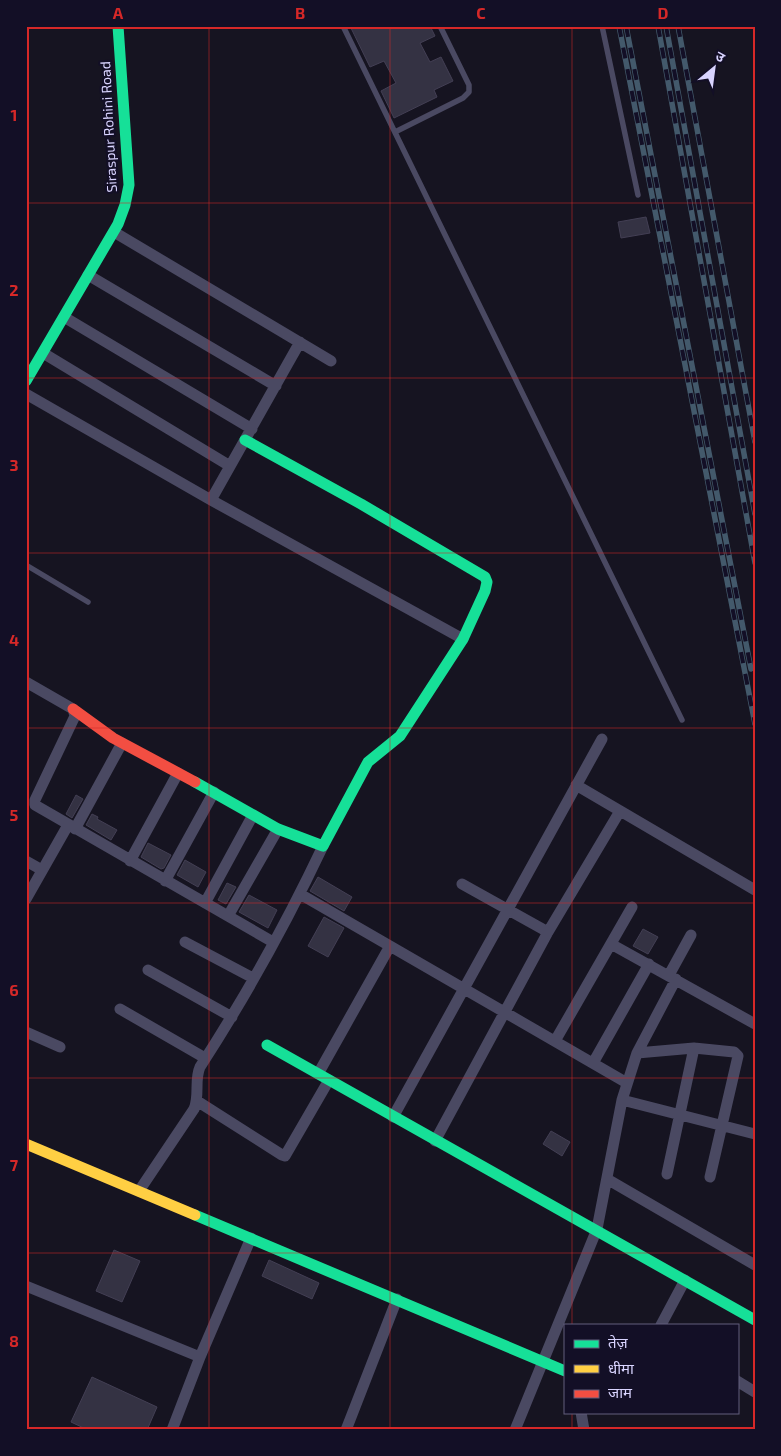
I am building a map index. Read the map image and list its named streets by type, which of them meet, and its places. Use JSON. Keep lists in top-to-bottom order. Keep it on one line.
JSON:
{"streets":{"street":["Siraspur Rohini Road"]},"legend":["तेज़","धीमा","जाम"],"north":"top right","grid":{"columns":["A","B","C","D"],"rows":["1","2","3","4","5","6","7","8"]}}
